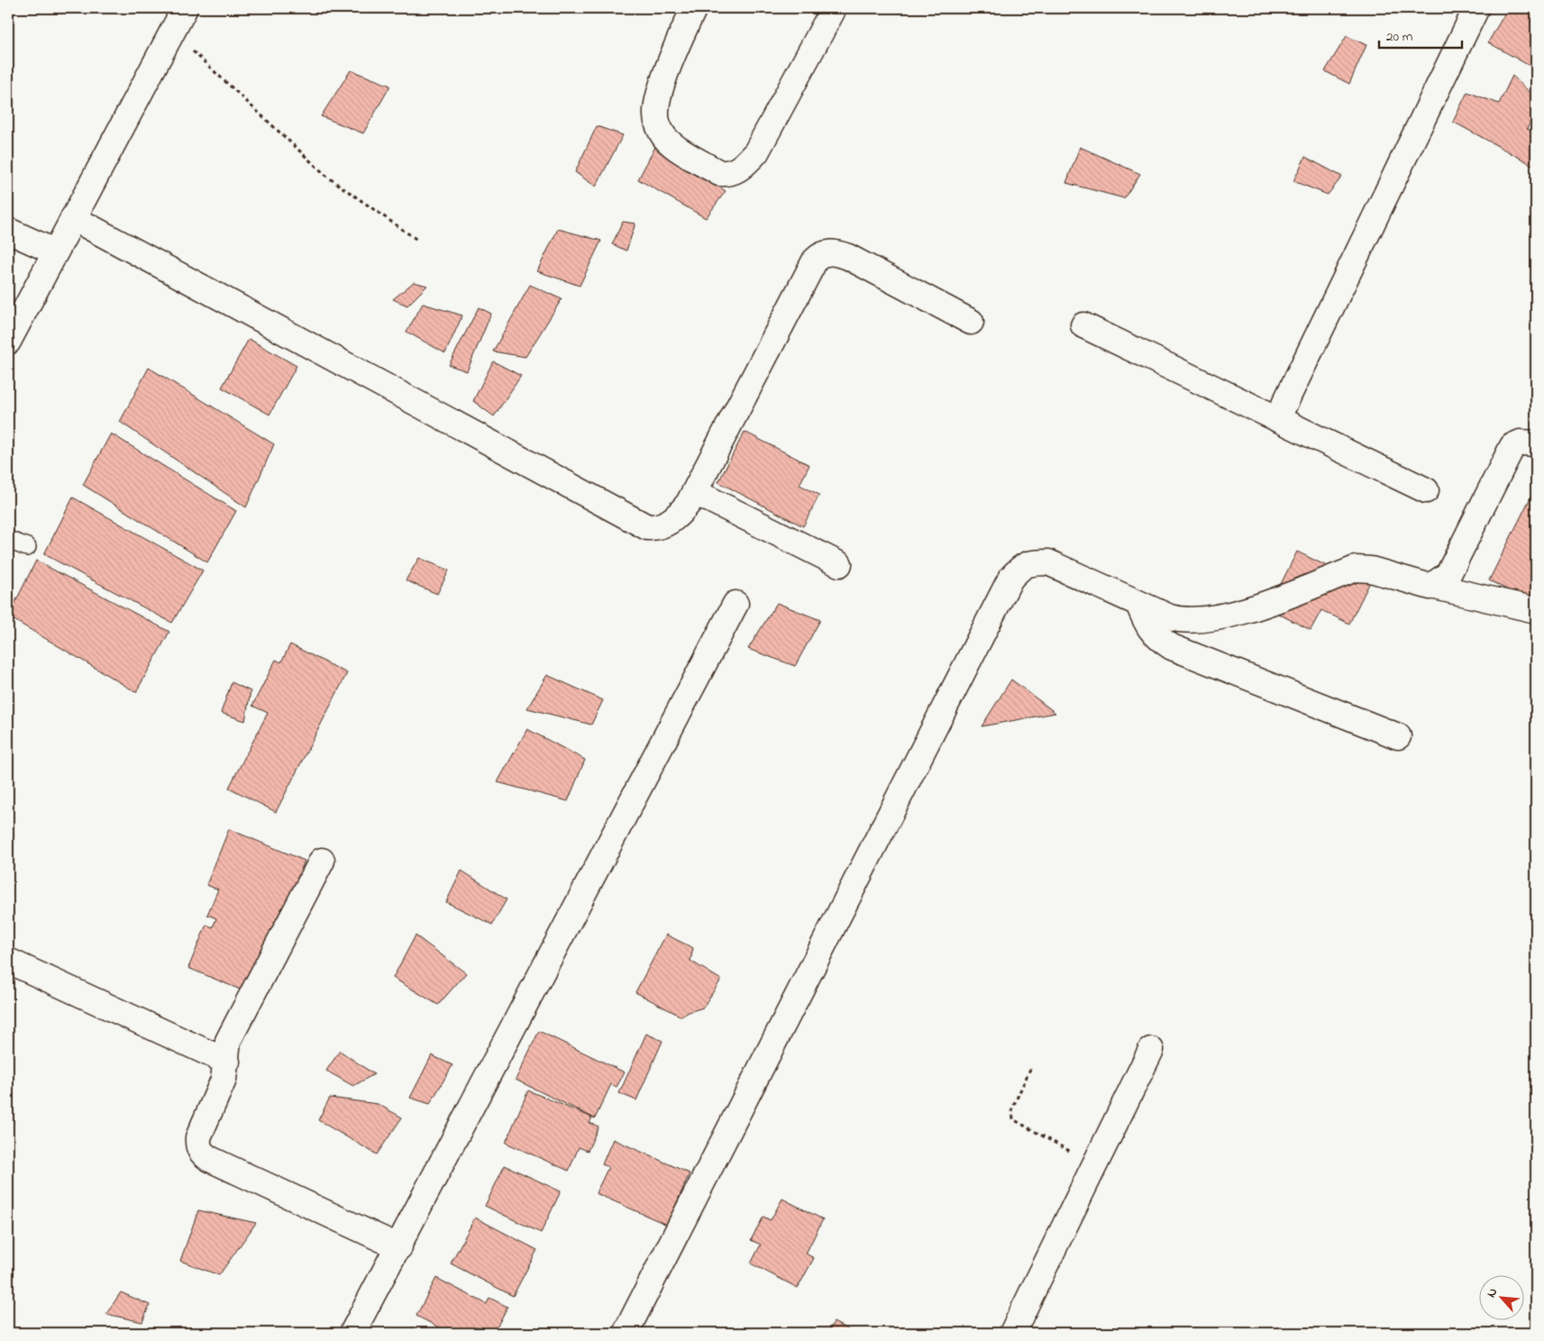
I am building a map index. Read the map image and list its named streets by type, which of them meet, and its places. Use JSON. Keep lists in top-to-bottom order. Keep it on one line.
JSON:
{"scale_bar":"20 m","north":"top left"}
